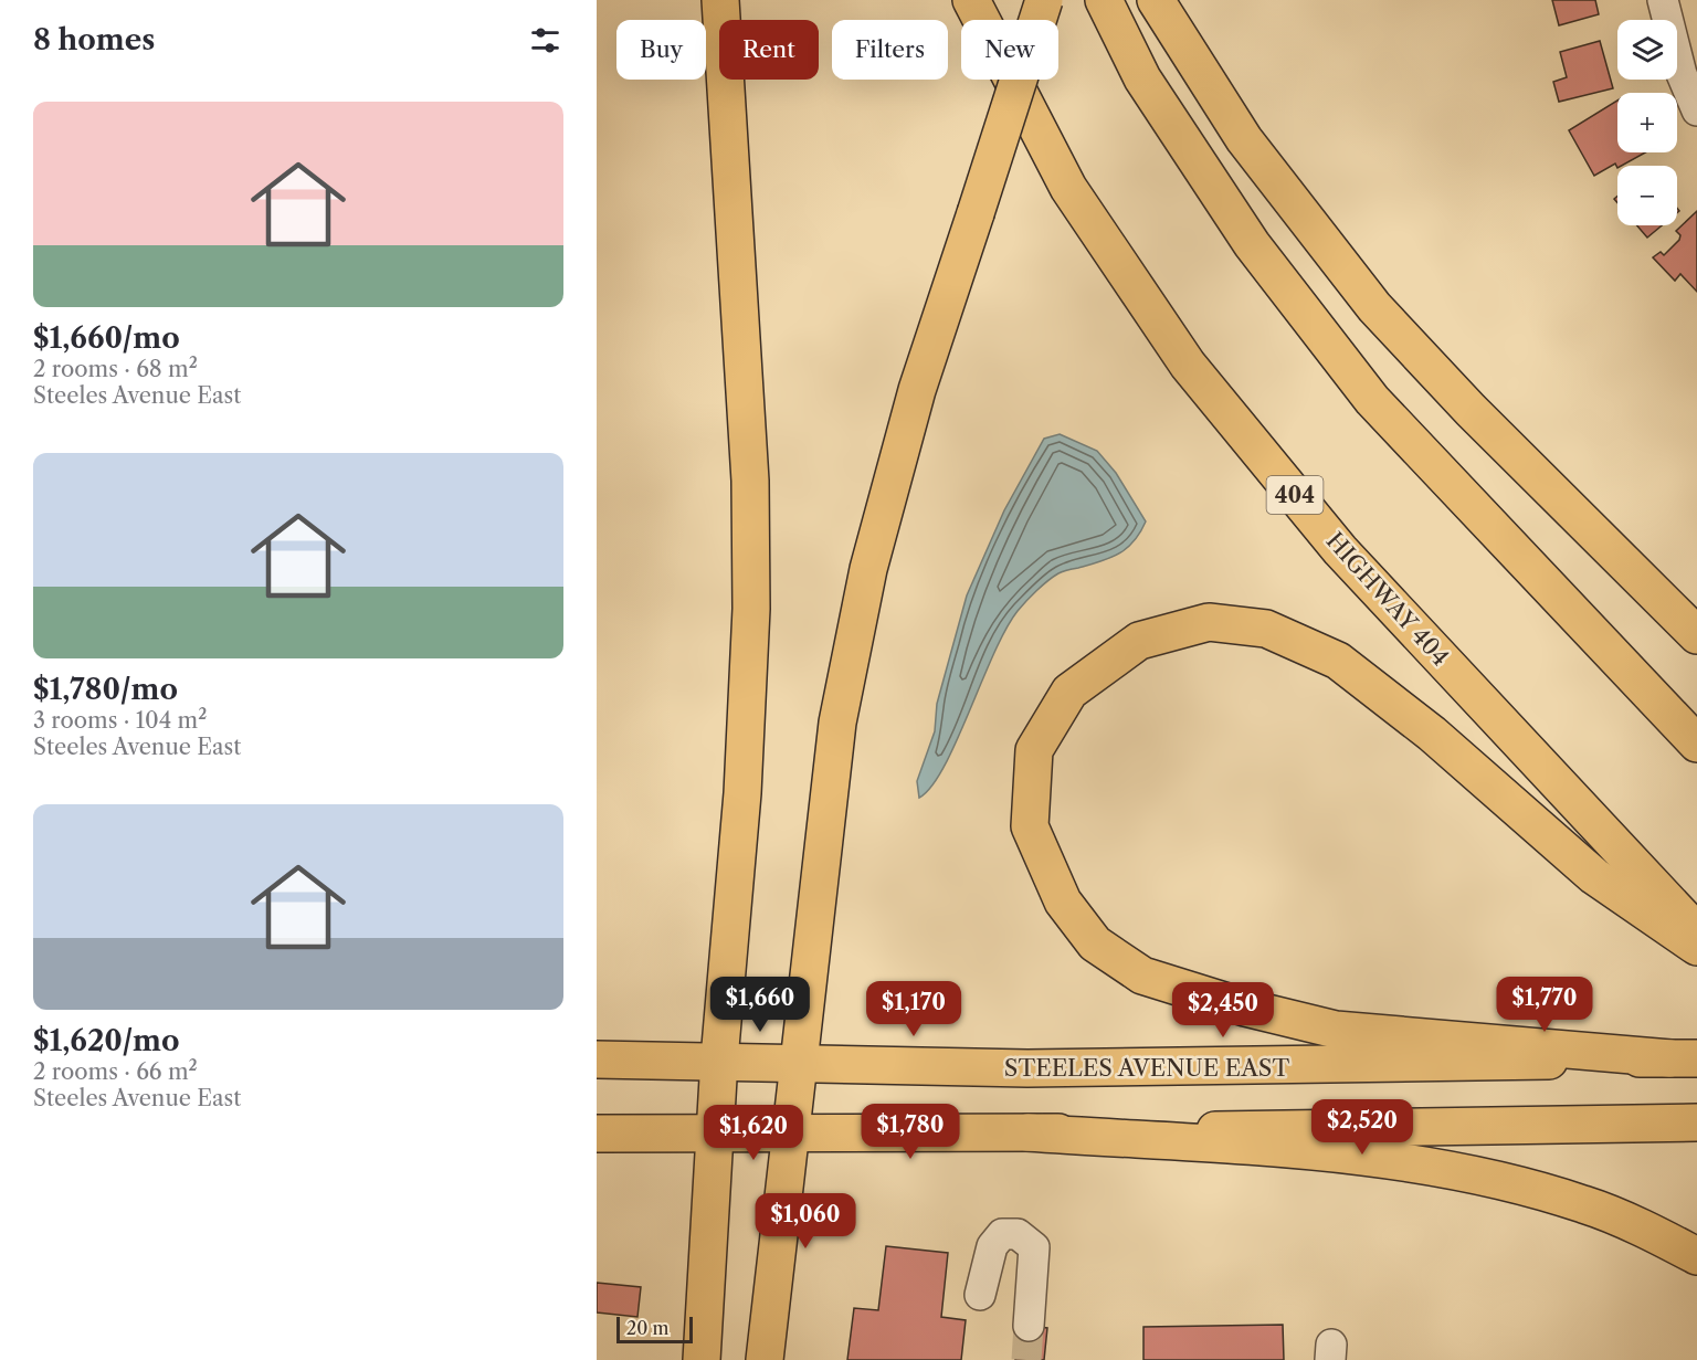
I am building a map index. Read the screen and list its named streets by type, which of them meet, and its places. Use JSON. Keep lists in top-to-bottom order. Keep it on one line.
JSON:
{"streets":{"main road":["404","HIGHWAY 404","STEELES AVENUE EAST"]},"scale_bar":"20 m","page":{"heading":"8 homes","map_buttons":["+","−"],"chip":["Buy","Rent","Filters","New"],"list":[{"name":"$1,660/mo","note":"2 rooms · 68 m² · Steeles Avenue East"},{"name":"$1,780/mo","note":"3 rooms · 104 m² · Steeles Avenue East"},{"name":"$1,620/mo","note":"2 rooms · 66 m² · Steeles Avenue East"}],"price":["$1,660","$1,770","$1,170","$2,450","$2,520","$1,780","$1,620","$1,060"],"scale":"20 m"}}
